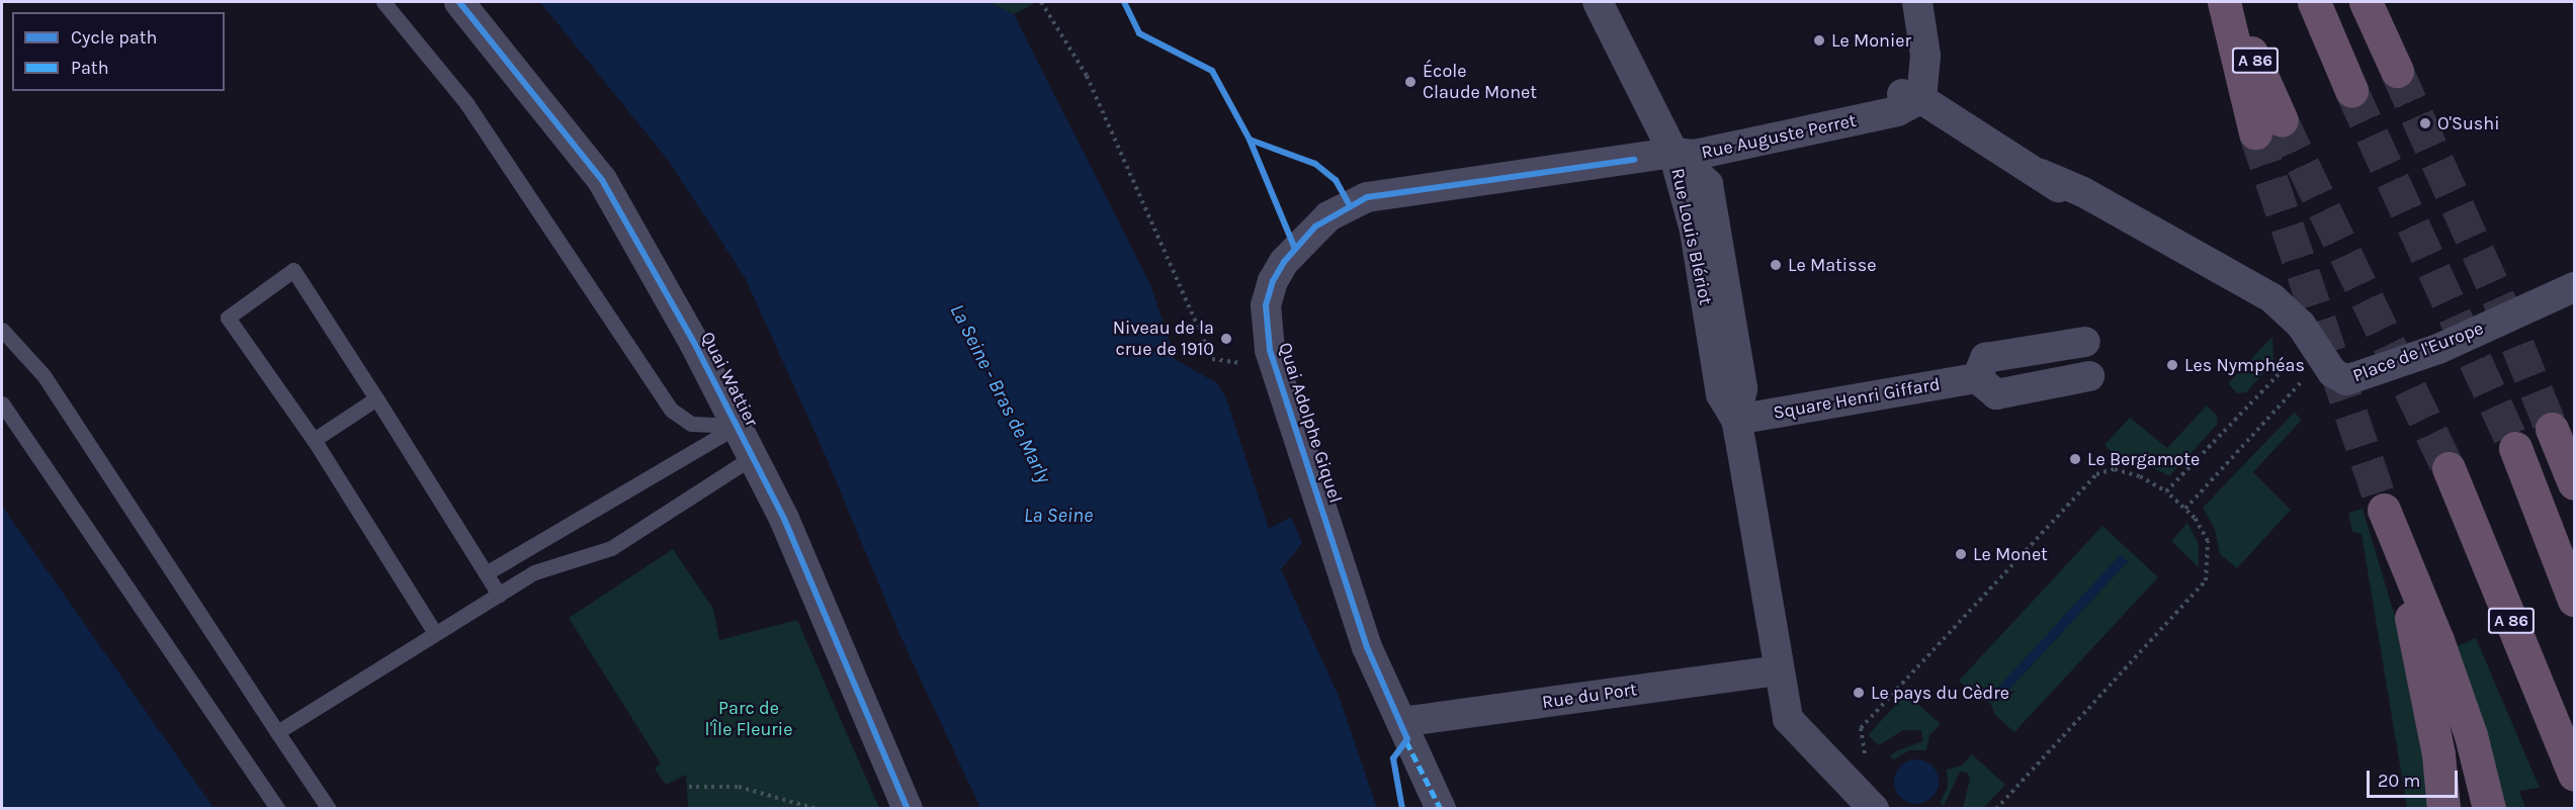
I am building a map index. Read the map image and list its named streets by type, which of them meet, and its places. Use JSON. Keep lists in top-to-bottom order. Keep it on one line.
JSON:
{"streets":{"highway":["A 86"],"street":["Rue Auguste Perret","Rue Louis Blériot","Place de l'Europe","Quai Wattier","Square Henri Giffard","Quai Adolphe Giquel","Rue du Port"]},"crossings":[["Rue Auguste Perret","Rue Louis Blériot"],["Rue Auguste Perret","Place de l'Europe"],["Rue Auguste Perret","Quai Adolphe Giquel"],["Rue Louis Blériot","Square Henri Giffard"],["Rue Louis Blériot","Quai Adolphe Giquel"],["Rue Louis Blériot","Rue du Port"],["Quai Adolphe Giquel","Rue du Port"]],"water":["La Seine - Bras de Marly","La Seine"],"parks":["Parc de l'Île Fleurie"],"places":["Le Monier","École Claude Monet","O'Sushi","Le Matisse","Niveau de la crue de 1910","Les Nymphéas","Le Bergamote","Le Monet","Le pays du Cèdre"],"legend":["Cycle path","Path"],"scale_bar":"20 m"}
